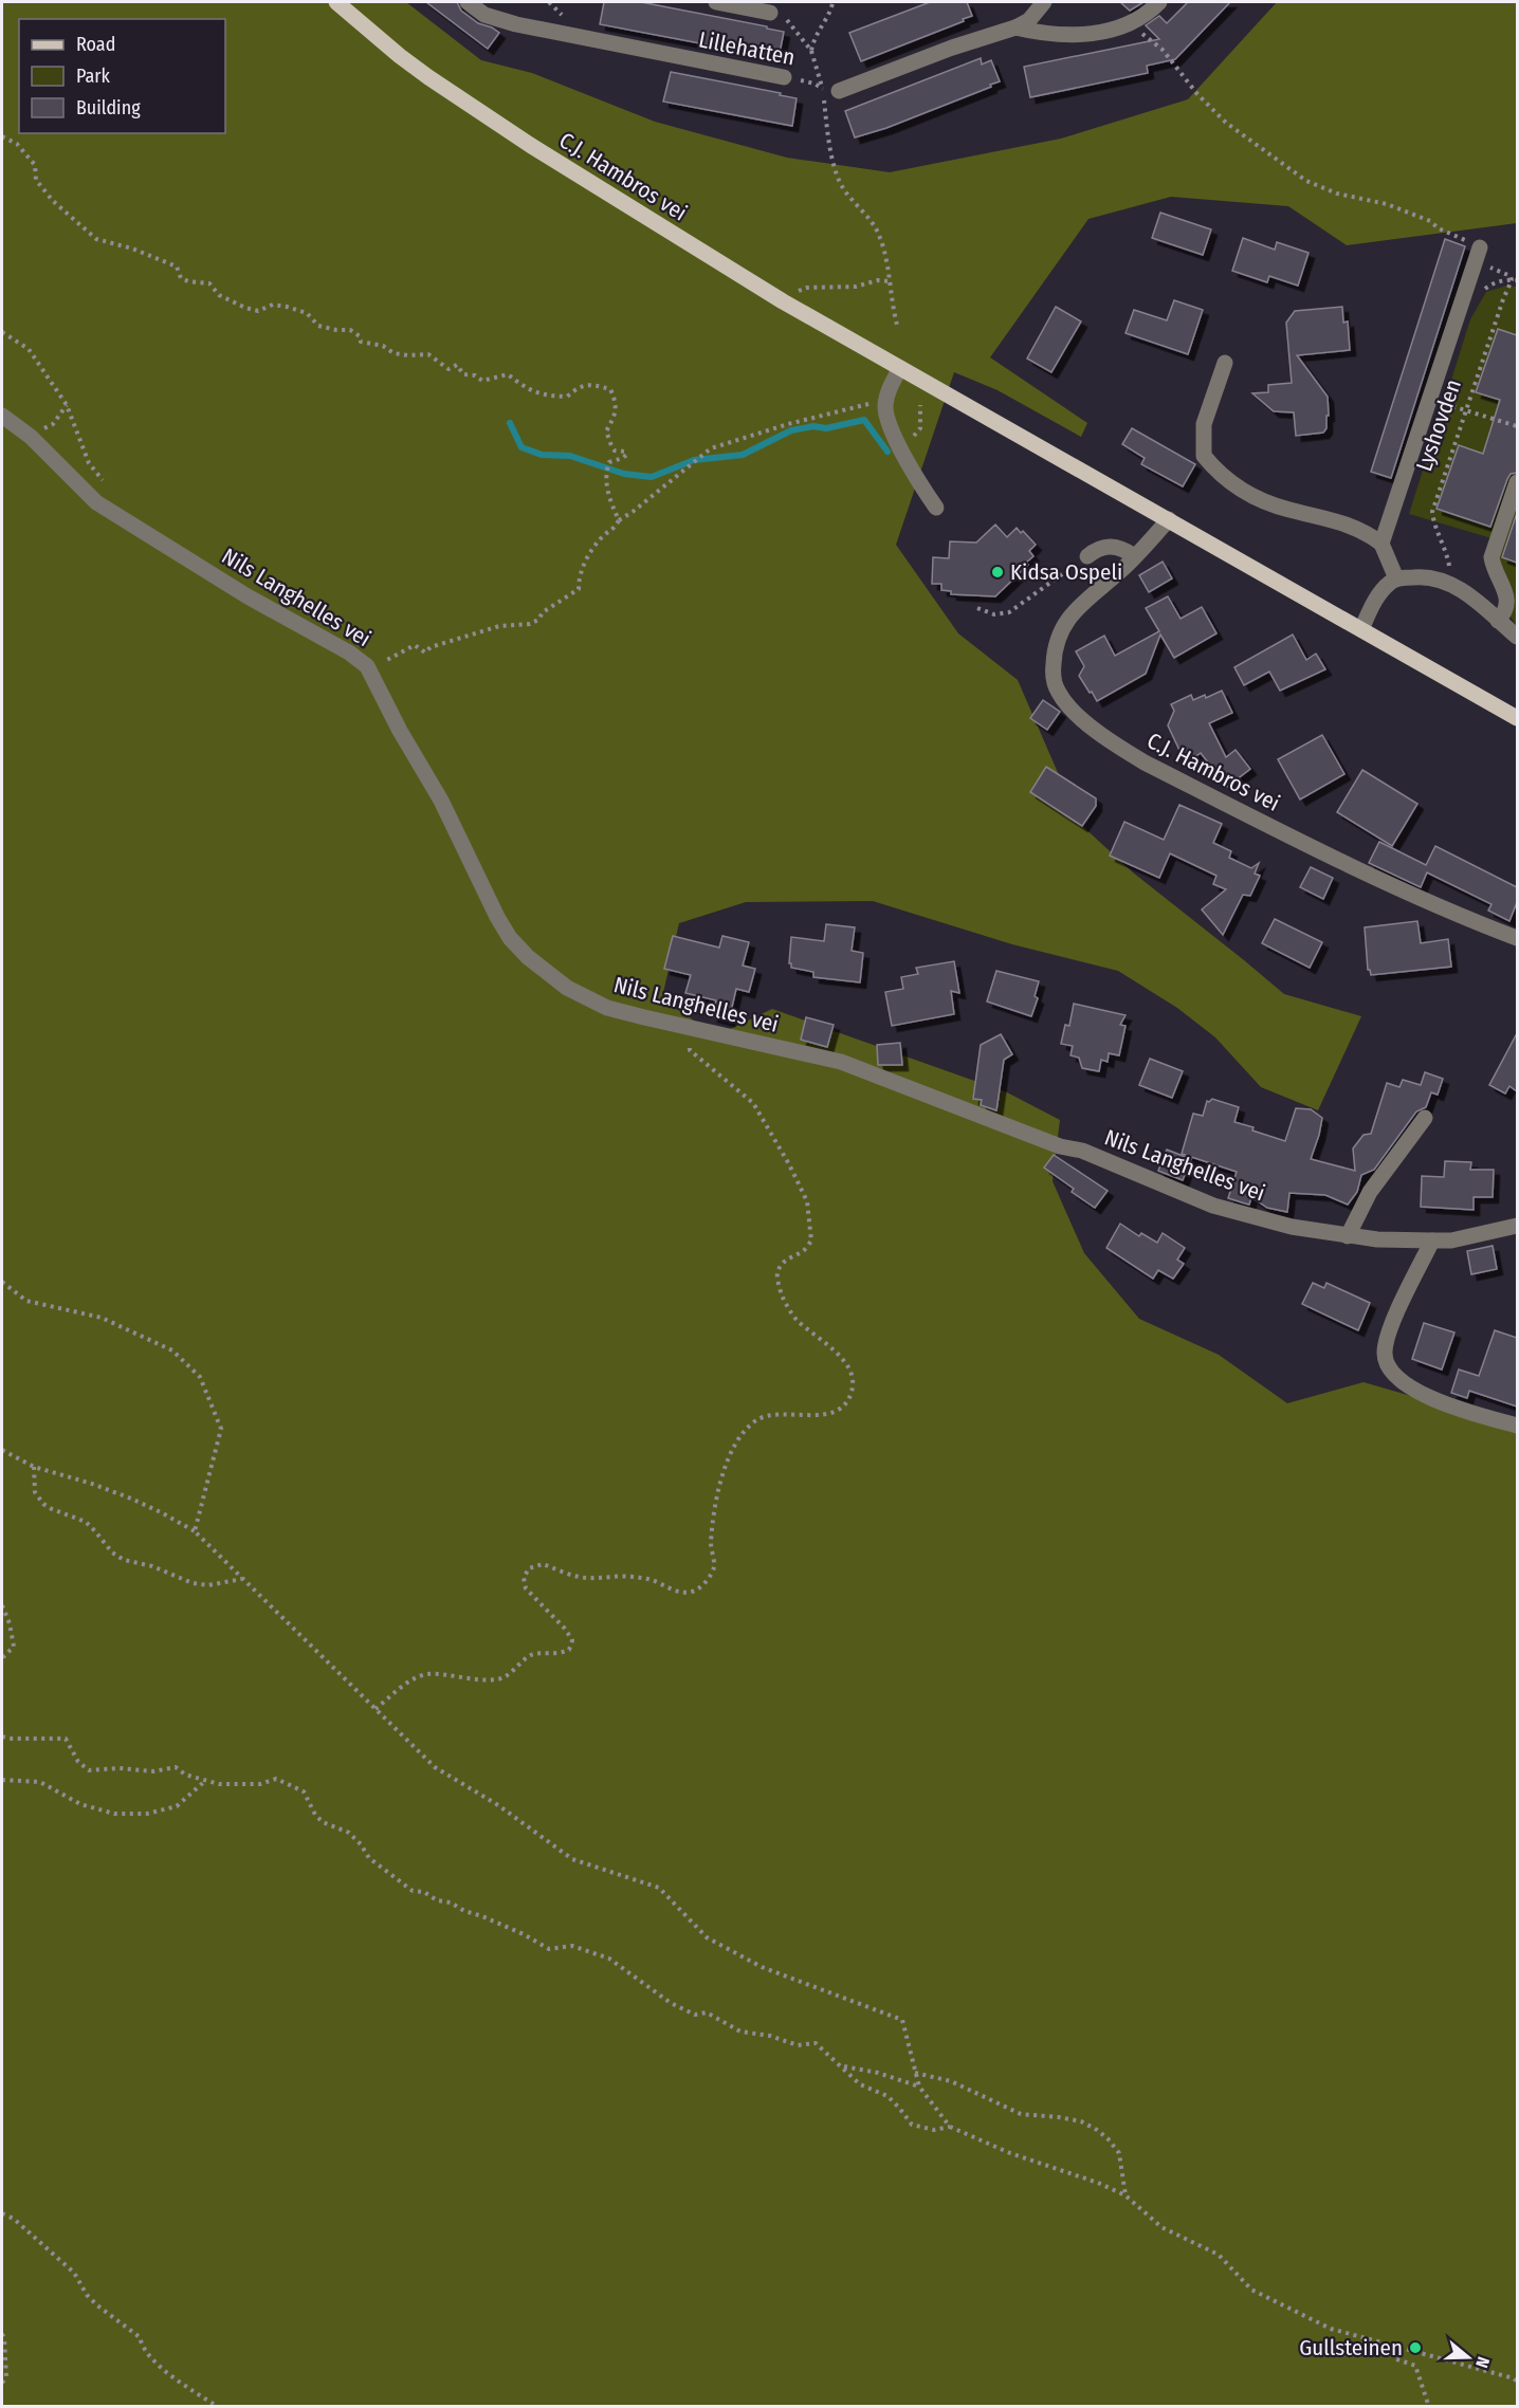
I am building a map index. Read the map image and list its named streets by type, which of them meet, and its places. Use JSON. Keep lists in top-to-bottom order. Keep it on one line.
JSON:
{"streets":{"main road":["C.J. Hambros vei"],"street":["Lillehatten","Nils Langhelles vei"],"path":["Lyshovden"]},"places":["Kidsa Ospeli","Gullsteinen"],"legend":["Road","Park","Building"],"north":"right"}
